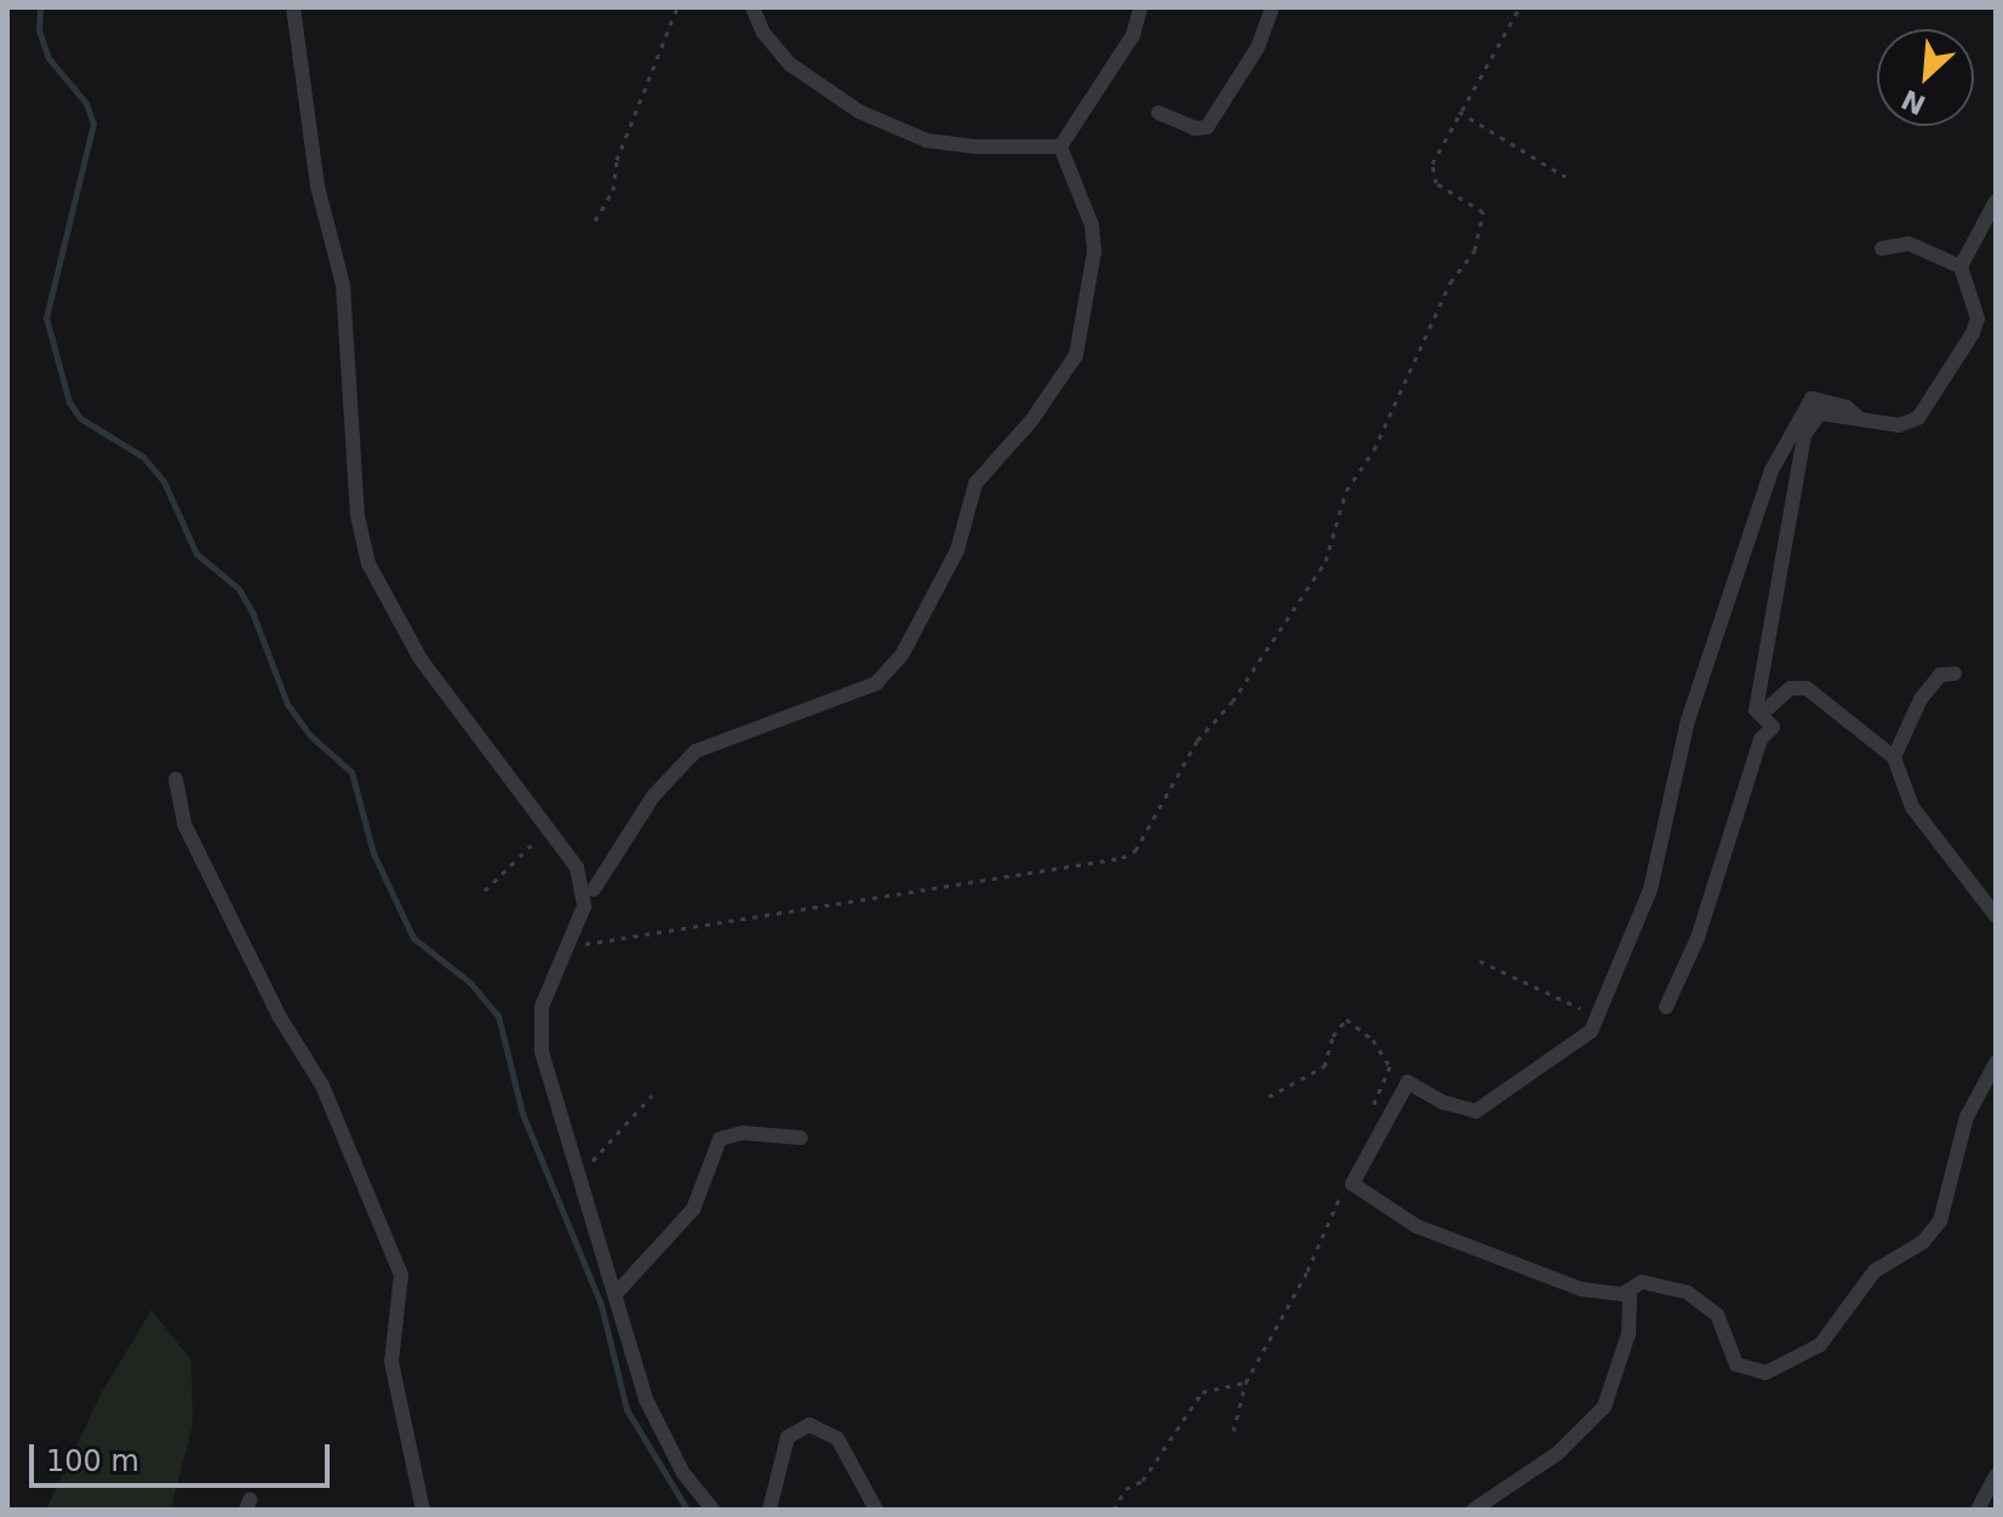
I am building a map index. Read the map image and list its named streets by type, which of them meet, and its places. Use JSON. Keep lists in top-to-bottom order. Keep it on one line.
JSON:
{"scale_bar":"100 m","north":"bottom left"}
